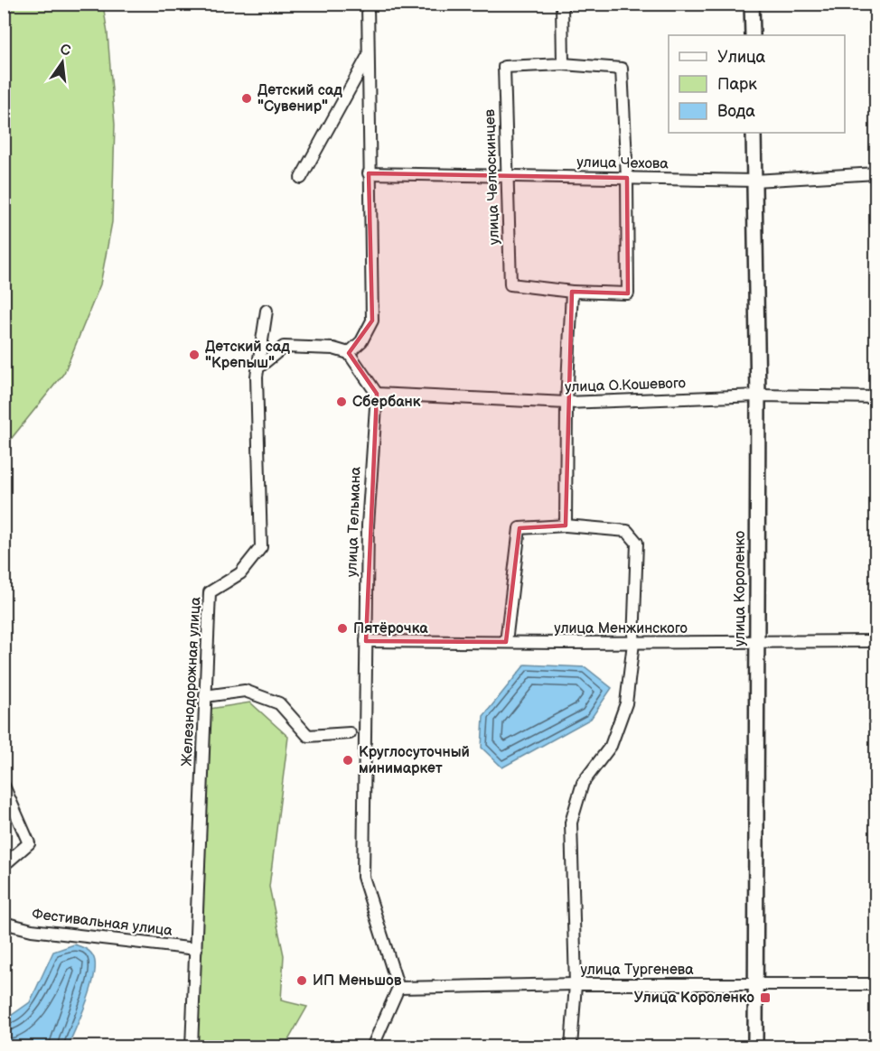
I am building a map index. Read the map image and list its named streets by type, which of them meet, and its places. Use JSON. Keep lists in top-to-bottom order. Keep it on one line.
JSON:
{"streets":{"street":["улица Чехова","улица Челюскинцев","улица О.Кошевого","улица Тельмана","улица Короленко","улица Менжинского","Железнодорожная улица","Фестивальная улица","улица Тургенева"]},"crossings":[["улица Чехова","улица Челюскинцев"],["улица Чехова","улица Короленко"],["улица О.Кошевого","улица Тельмана"],["улица О.Кошевого","улица Короленко"],["улица Тельмана","улица Менжинского"],["улица Тельмана","улица Тургенева"],["улица Короленко","улица Менжинского"],["улица Короленко","улица Тургенева"],["Железнодорожная улица","Фестивальная улица"]],"places":{"other":["Детский сад \"Сувенир\"","Детский сад \"Крепыш\"","Сбербанк","Пятёрочка","Круглосуточный минимаркет","ИП Меньшов"],"transit":["Улица Короленко"]},"legend":["Улица","Парк","Вода"],"north":"top"}
